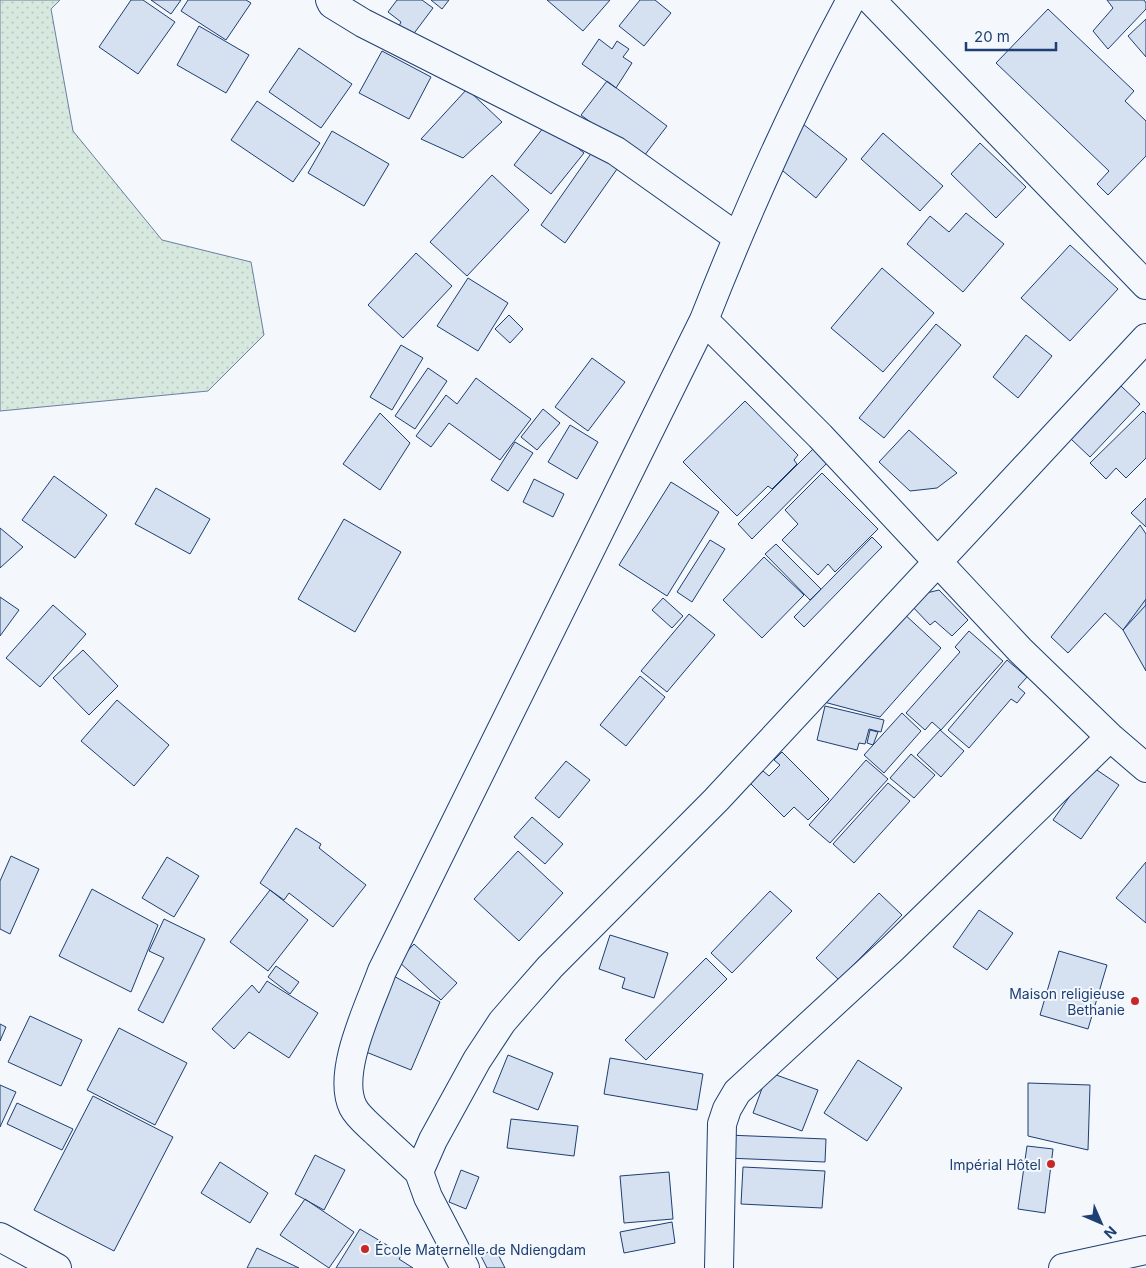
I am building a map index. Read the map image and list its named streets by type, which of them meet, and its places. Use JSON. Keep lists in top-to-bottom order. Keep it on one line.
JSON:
{"places":["Maison religieuse Bethanie","Impérial Hôtel","École Maternelle de Ndiengdam"],"scale_bar":"20 m","north":"bottom right"}
